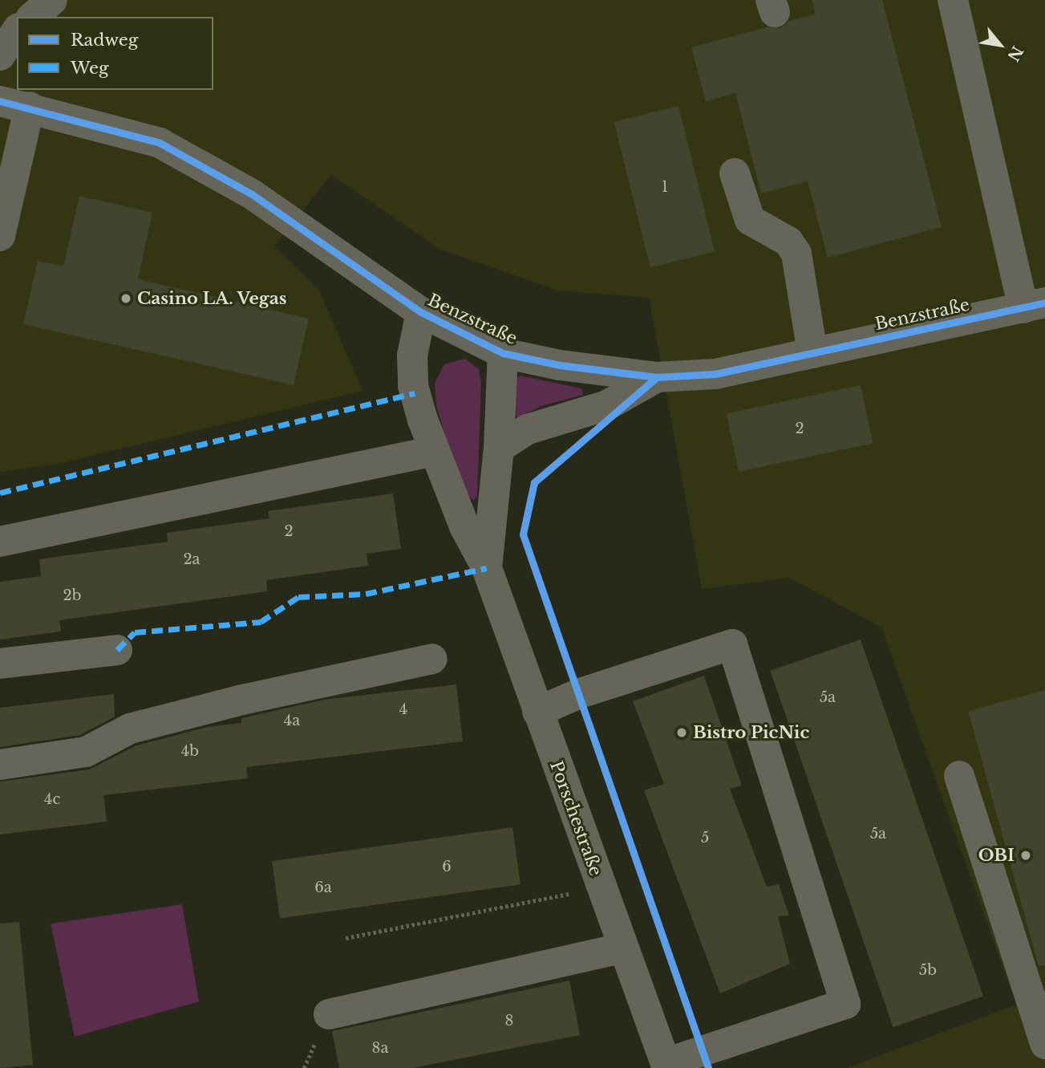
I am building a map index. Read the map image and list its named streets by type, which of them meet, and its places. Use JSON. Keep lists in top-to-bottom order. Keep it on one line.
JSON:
{"streets":{"street":["Benzstraße","Porschestraße"]},"crossings":[["Benzstraße","Porschestraße"]],"places":["Casino LA. Vegas","Bistro PicNic","OBI"],"house_numbers":["1","2","2","2a","2b","5a","4","4a","4b","4c","5a","5","6","6a","5b","8","8a"],"legend":["Radweg","Weg"],"north":"bottom right"}
